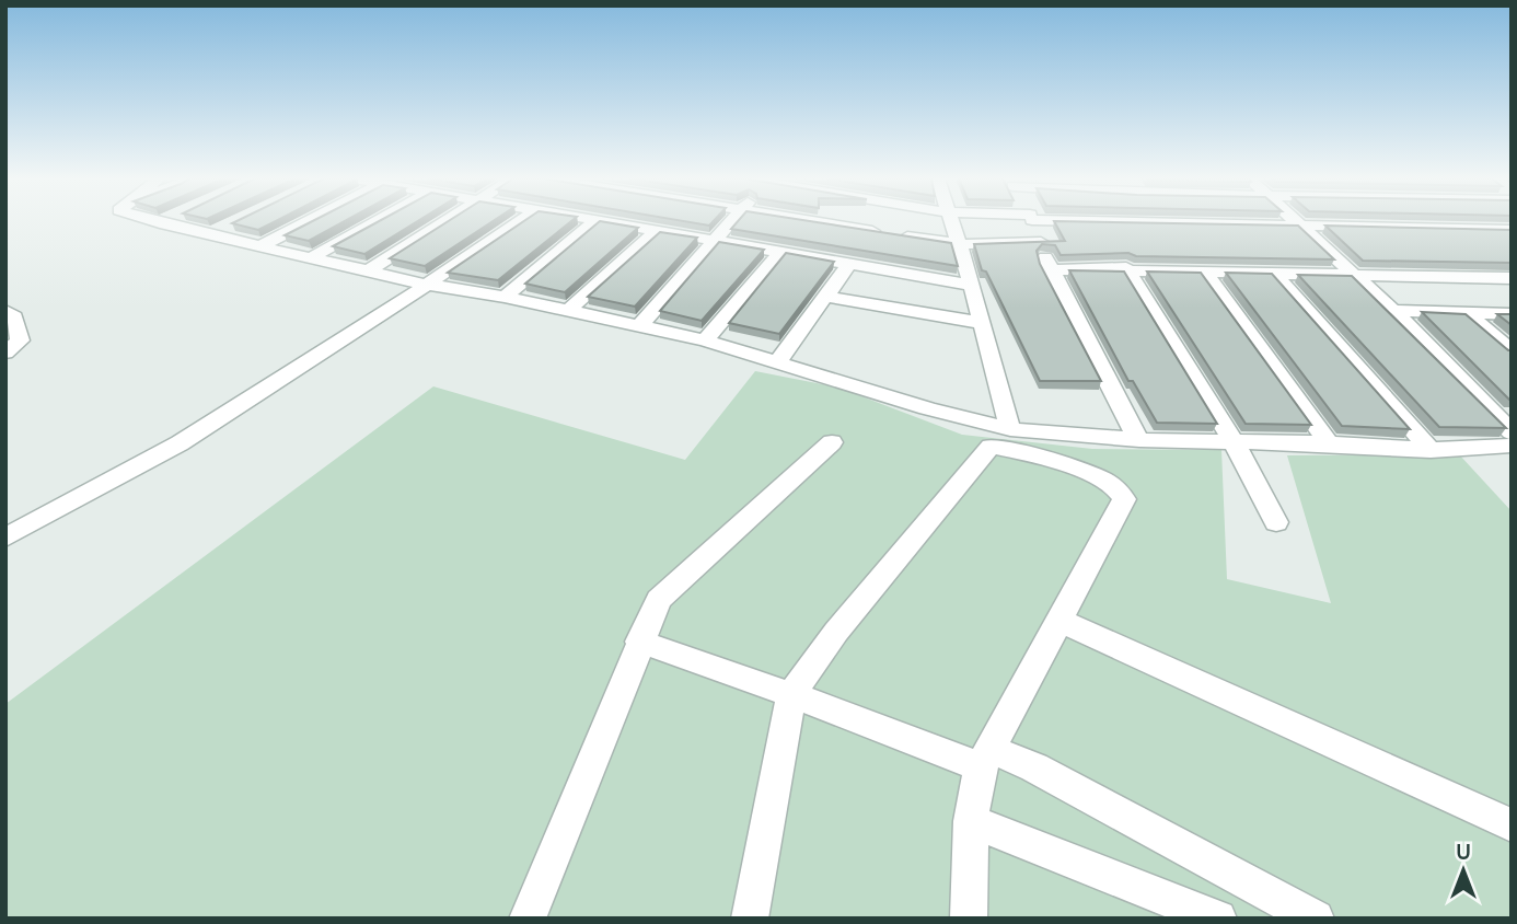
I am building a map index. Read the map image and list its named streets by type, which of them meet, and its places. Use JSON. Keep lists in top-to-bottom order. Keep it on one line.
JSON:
{"north":"top"}
